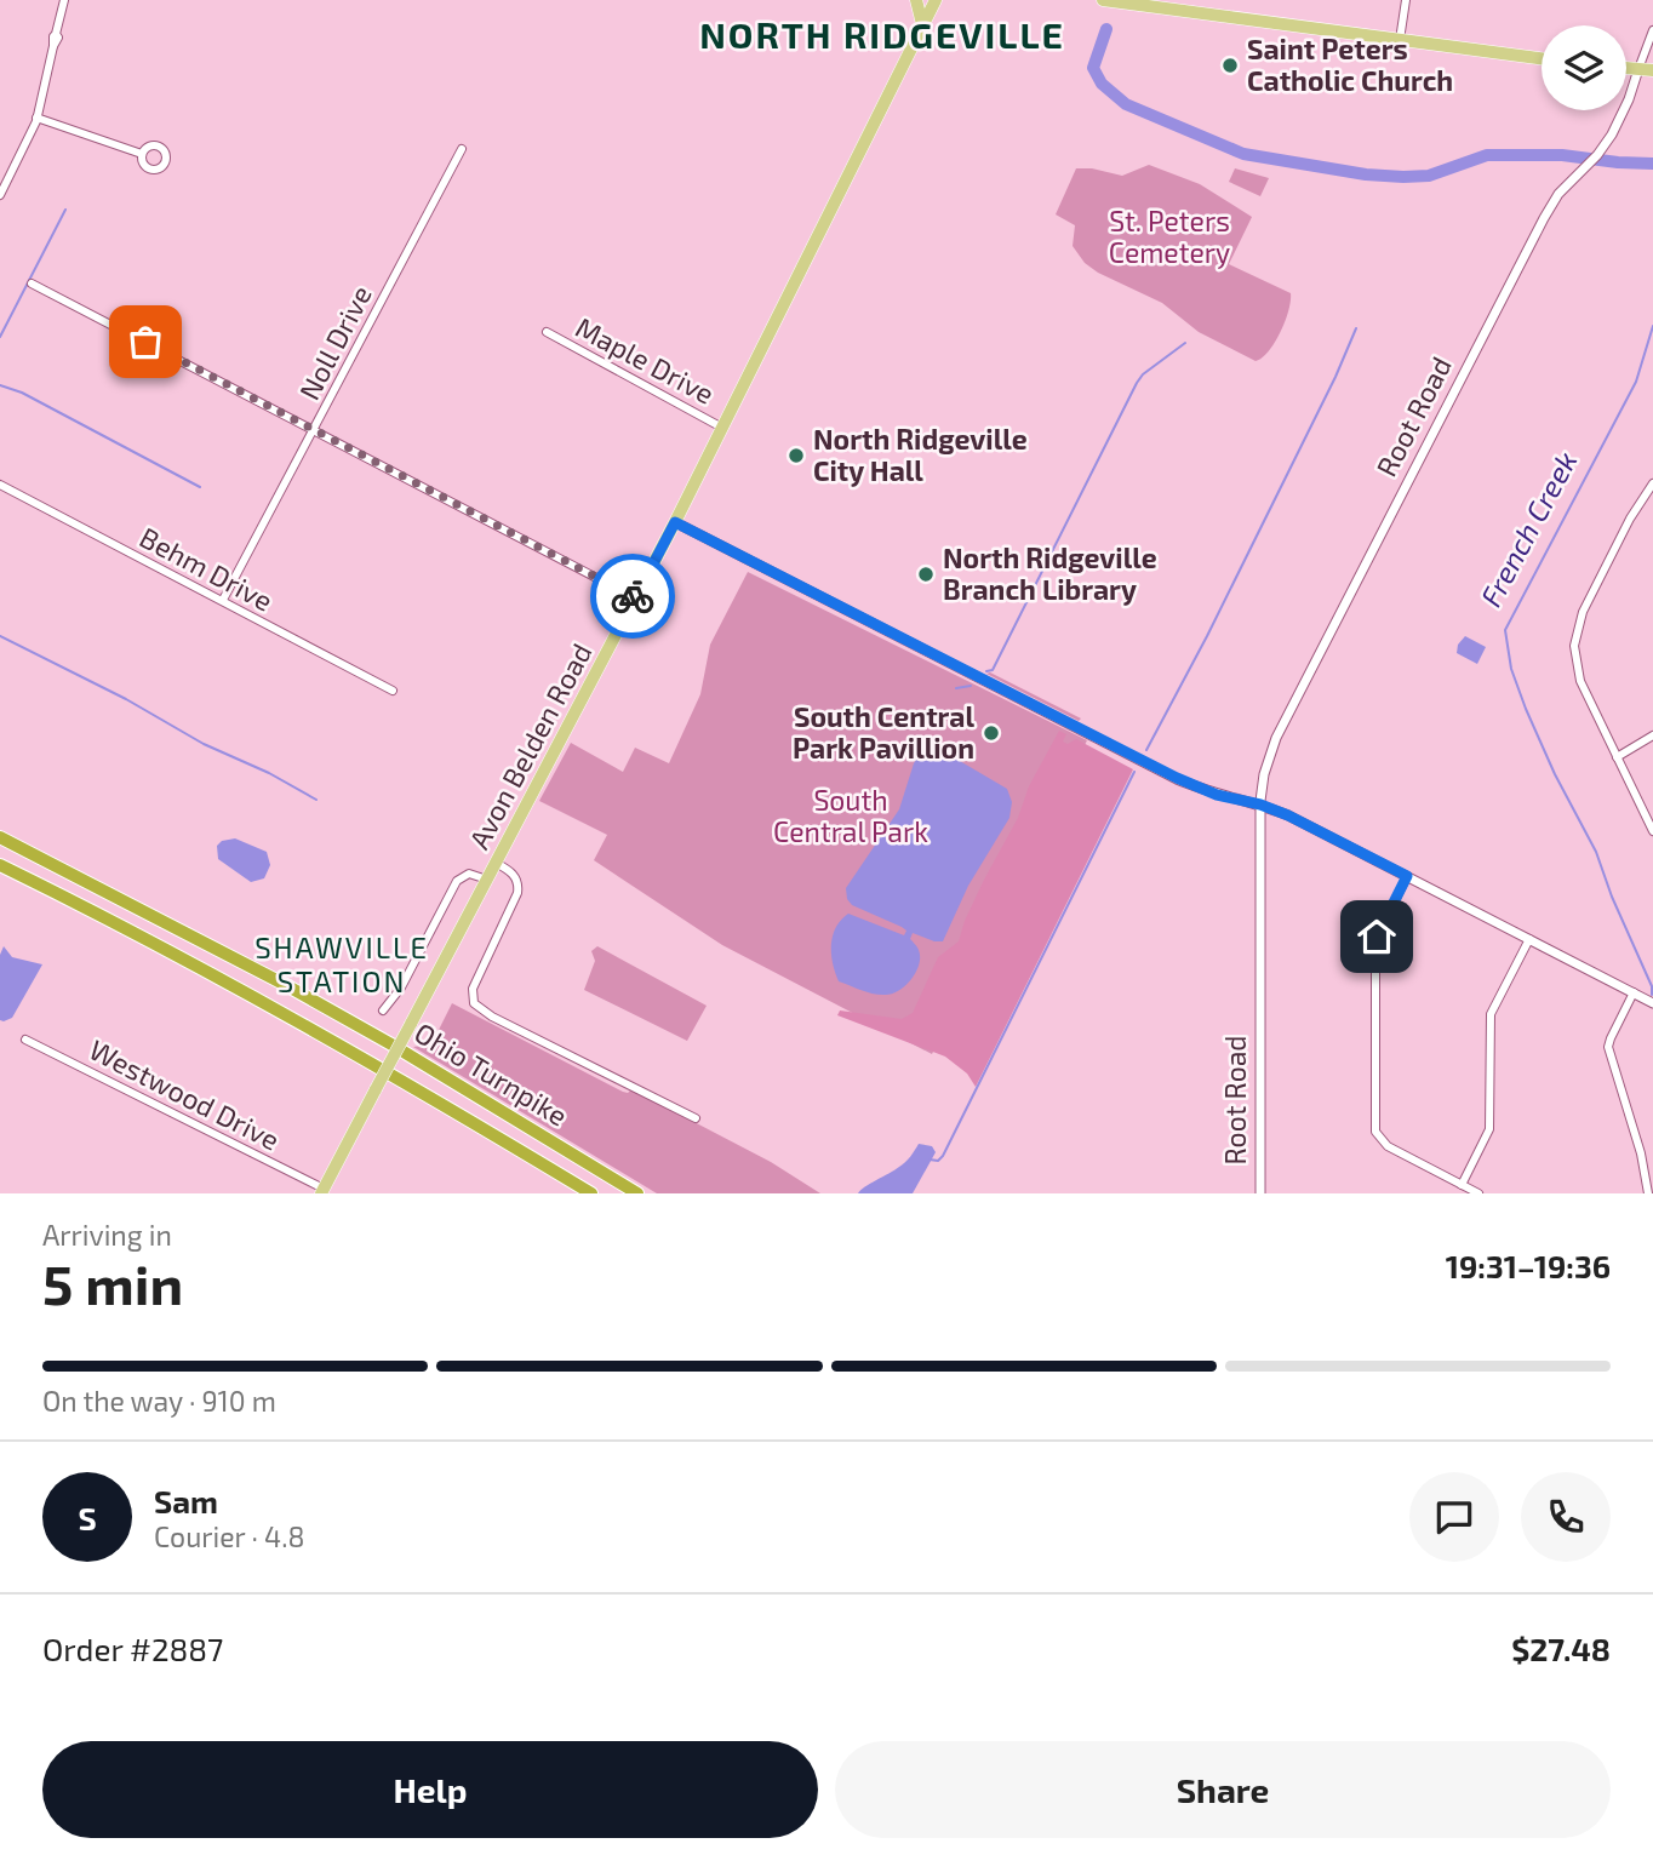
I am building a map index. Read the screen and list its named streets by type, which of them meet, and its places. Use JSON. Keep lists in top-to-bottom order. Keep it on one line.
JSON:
{"streets":{"highway":["Ohio Turnpike"],"main road":["Avon Belden Road"],"street":["Noll Drive","Maple Drive","Root Road","Behm Drive","Westwood Drive"]},"crossings":[["Noll Drive","Behm Drive"],["Maple Drive","Avon Belden Road"],["Avon Belden Road","Westwood Drive"]],"districts":["NORTH RIDGEVILLE","SHAWVILLE STATION"],"water":["French Creek"],"parks":["St. Peters Cemetery","South Central Park"],"places":["Saint Peters Catholic Church","North Ridgeville City Hall","North Ridgeville Branch Library","South Central Park Pavillion"],"page":{"heading":["5 min","Arriving in","19:31–19:36"],"panel":["Sam","Courier · 4.8","Order #2887","$27.48"],"bar":"On the way · 910 m","round":"S","buttons":["Help","Share"]}}
